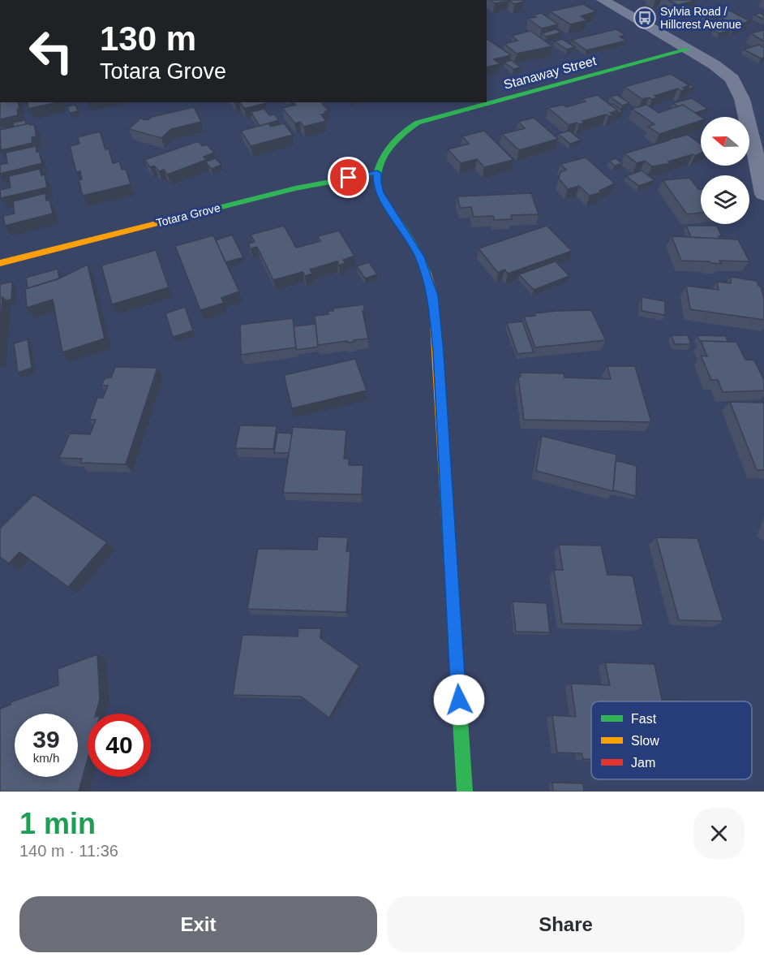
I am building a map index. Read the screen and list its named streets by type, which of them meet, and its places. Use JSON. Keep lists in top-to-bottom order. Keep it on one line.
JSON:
{"streets":{"street":["Stanaway Street","Totara Grove"]},"crossings":[["Stanaway Street","Totara Grove"]],"places":{"bus stop":["Sylvia Road / Hillcrest Avenue"]},"legend":["Fast","Slow","Jam"],"north":"left","page":{"turn":["130 m","Totara Grove"],"speed":"39 km/h","limit":"40","heading":["1 min","140 m · 11:36"],"buttons":["Exit","Share"]}}
